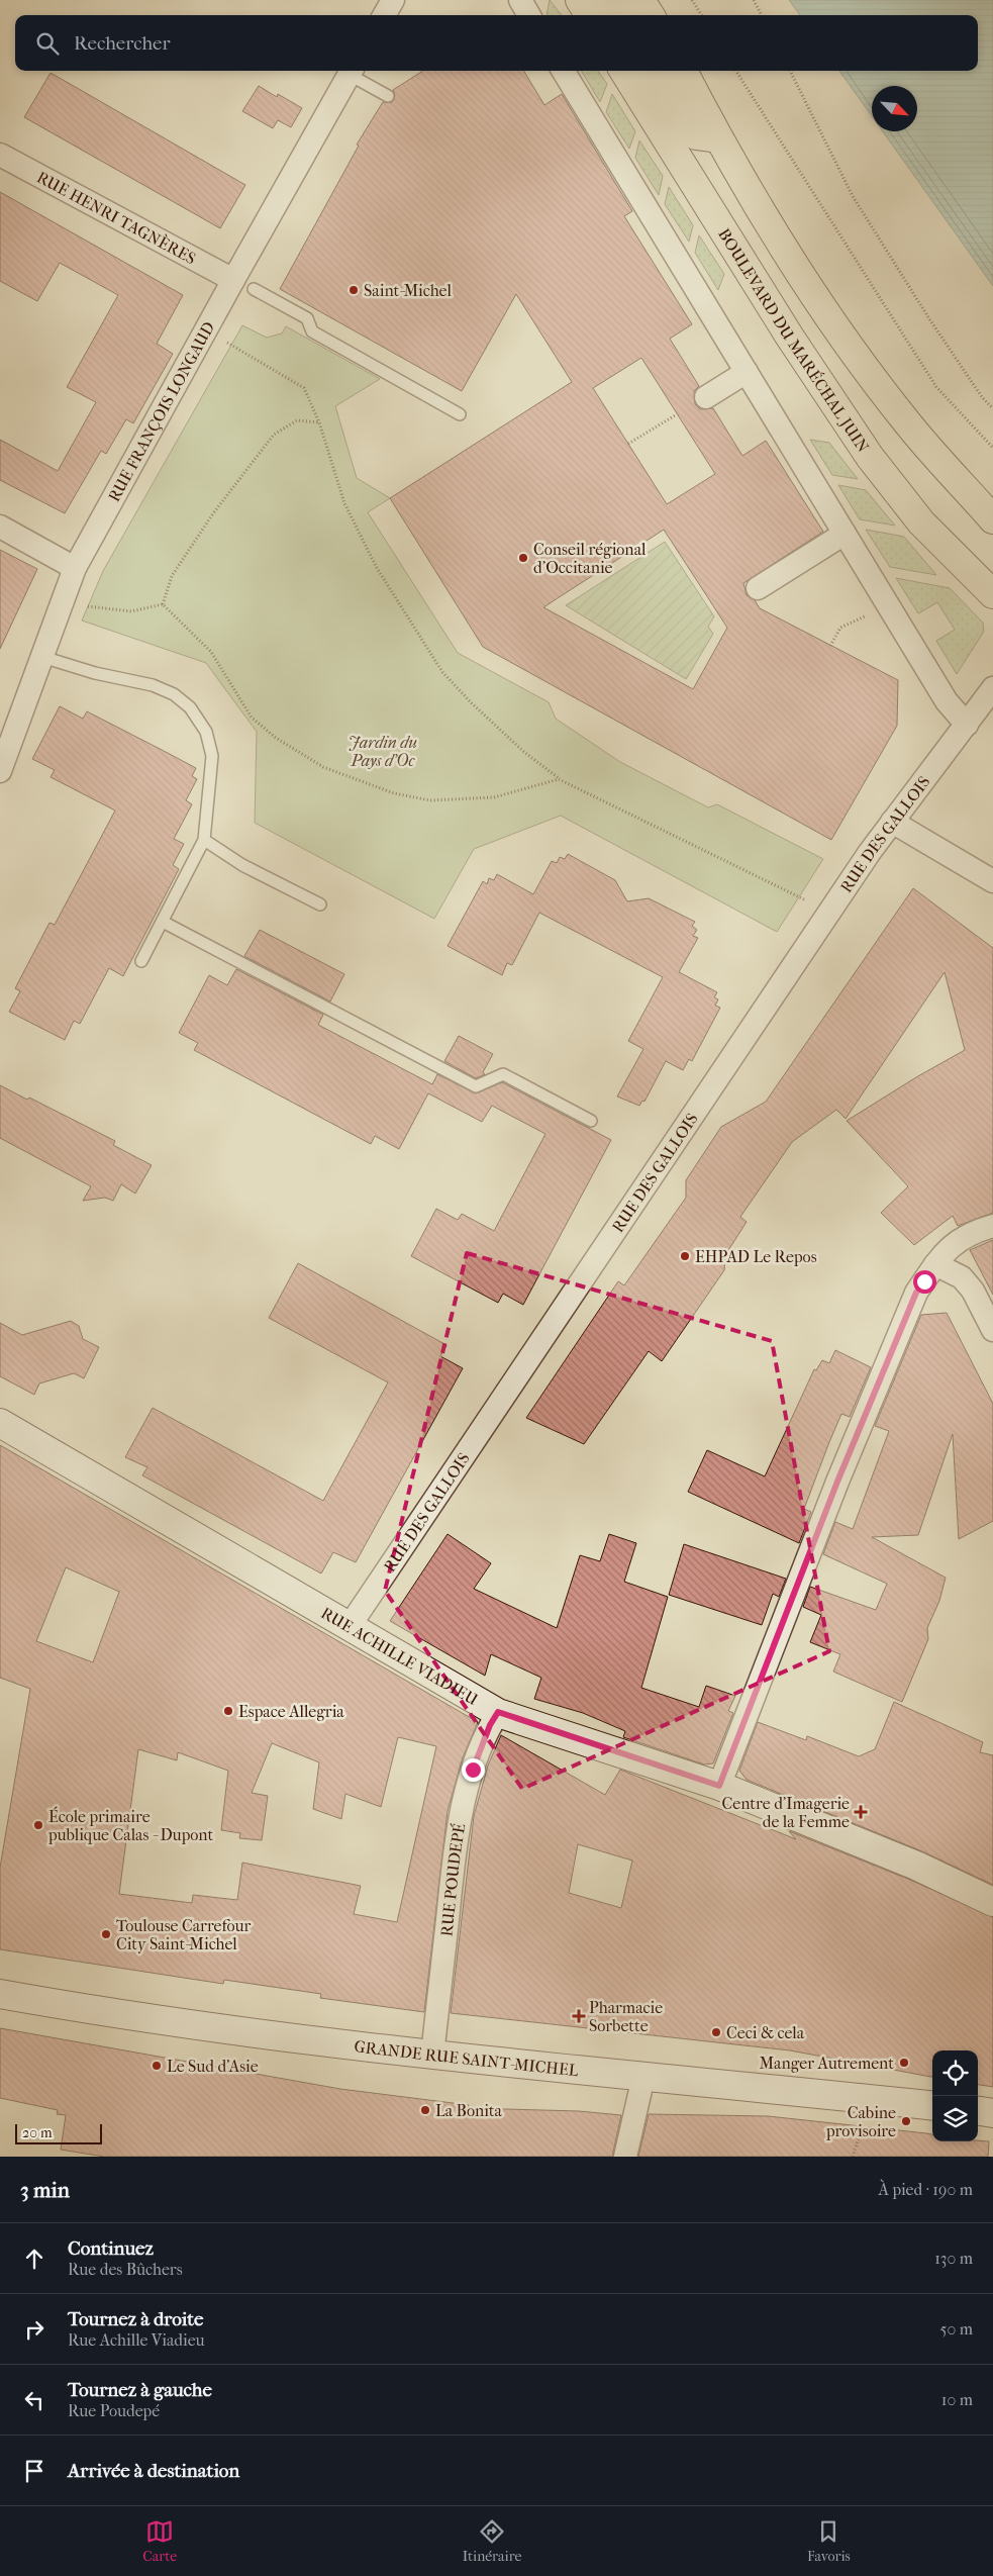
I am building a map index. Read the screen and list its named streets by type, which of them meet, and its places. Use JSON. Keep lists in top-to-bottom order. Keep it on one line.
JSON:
{"streets":{"main road":["BOULEVARD DU MARÉCHAL JUIN"],"street":["RUE HENRI TAGNÈRES","RUE FRANÇOIS LONGAUD","RUE DES GALLOIS","RUE ACHILLE VIADIEU","RUE POUDEPÉ","GRANDE RUE SAINT-MICHEL"]},"crossings":[["RUE HENRI TAGNÈRES","RUE FRANÇOIS LONGAUD"],["RUE DES GALLOIS","RUE ACHILLE VIADIEU"],["RUE ACHILLE VIADIEU","RUE POUDEPÉ"],["RUE POUDEPÉ","GRANDE RUE SAINT-MICHEL"]],"parks":["Jardin du Pays d'Oc"],"places":{"other":["Saint-Michel","Conseil régional d'Occitanie","EHPAD Le Repos","Espace Allegria","École primaire publique Calas - Dupont","Toulouse Carrefour City Saint-Michel","Ceci & cela","Manger Autrement","Le Sud d'Asie","La Bonita","Cabine provisoire"],"health":["Centre d’Imagerie de la Femme","Pharmacie Sorbette"]},"scale_bar":"20 m","north":"bottom right","page":{"search":"Rechercher","scale":"20 m","heading":["3 min","À pied · 190 m"],"list":[["Continuez","Rue des Bûchers","130 m"],["Tournez à droite","Rue Achille Viadieu","50 m"],["Tournez à gauche","Rue Poudepé","10 m"],"Arrivée à destination"],"nav":["Carte","Itinéraire","Favoris"]}}
